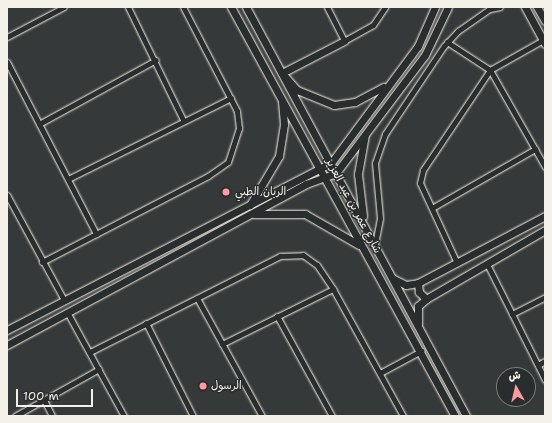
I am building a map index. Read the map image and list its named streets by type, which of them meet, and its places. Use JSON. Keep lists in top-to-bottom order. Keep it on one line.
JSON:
{"streets":{"street":["شارع عمر بن عبد العزيز"]},"places":["الربان الطبي","الرسول"],"scale_bar":"100 m","north":"top"}
